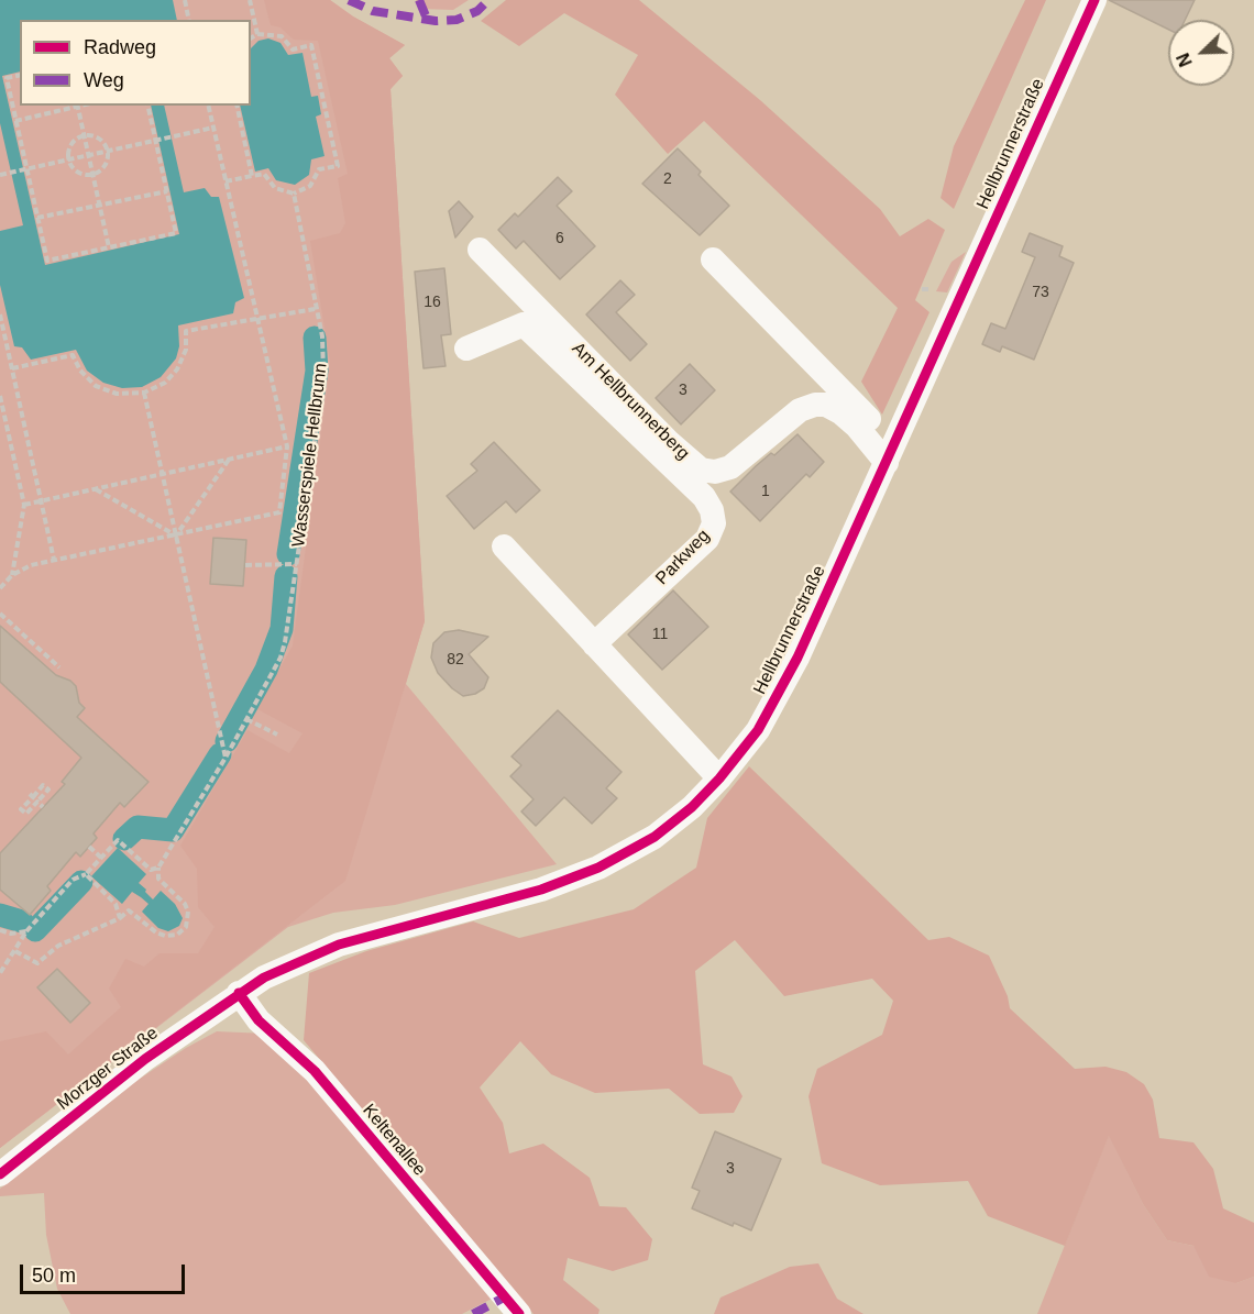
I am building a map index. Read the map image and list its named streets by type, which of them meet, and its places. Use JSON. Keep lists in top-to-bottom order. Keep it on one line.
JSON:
{"streets":{"street":["Hellbrunnerstraße","Am Hellbrunnerberg","Parkweg","Morzger Straße","Keltenallee"],"path":["Wasserspiele Hellbrunn"]},"crossings":[["Hellbrunnerstraße","Am Hellbrunnerberg"],["Hellbrunnerstraße","Morzger Straße"],["Hellbrunnerstraße","Keltenallee"],["Morzger Straße","Keltenallee"]],"house_numbers":["2","6","73","16","3","1","11","82","3"],"legend":["Radweg","Weg"],"scale_bar":"50 m","north":"bottom left"}
